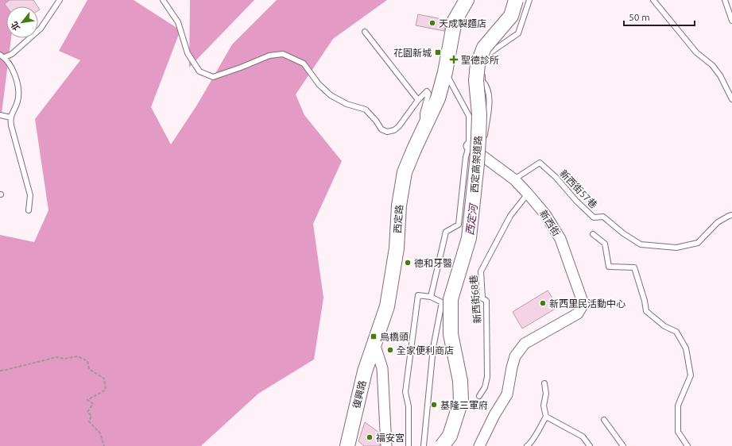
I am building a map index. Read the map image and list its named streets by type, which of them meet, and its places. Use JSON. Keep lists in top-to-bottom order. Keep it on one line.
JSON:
{"streets":{"street":["西定高架道路","西定路","新西街","復興路"],"lane":["新西街57巷","新西街68巷"]},"crossings":[["新西街57巷","新西街"],["西定路","復興路"],["新西街","新西街68巷"]],"water":["西定河"],"places":{"other":["天成製麵店","德和牙醫","新西里民活動中心","全家便利商店","基隆三軍府","福安宮"],"transit":["花園新城","烏橋頭"],"health":["聖德診所"]},"scale_bar":"50 m","north":"bottom left"}
